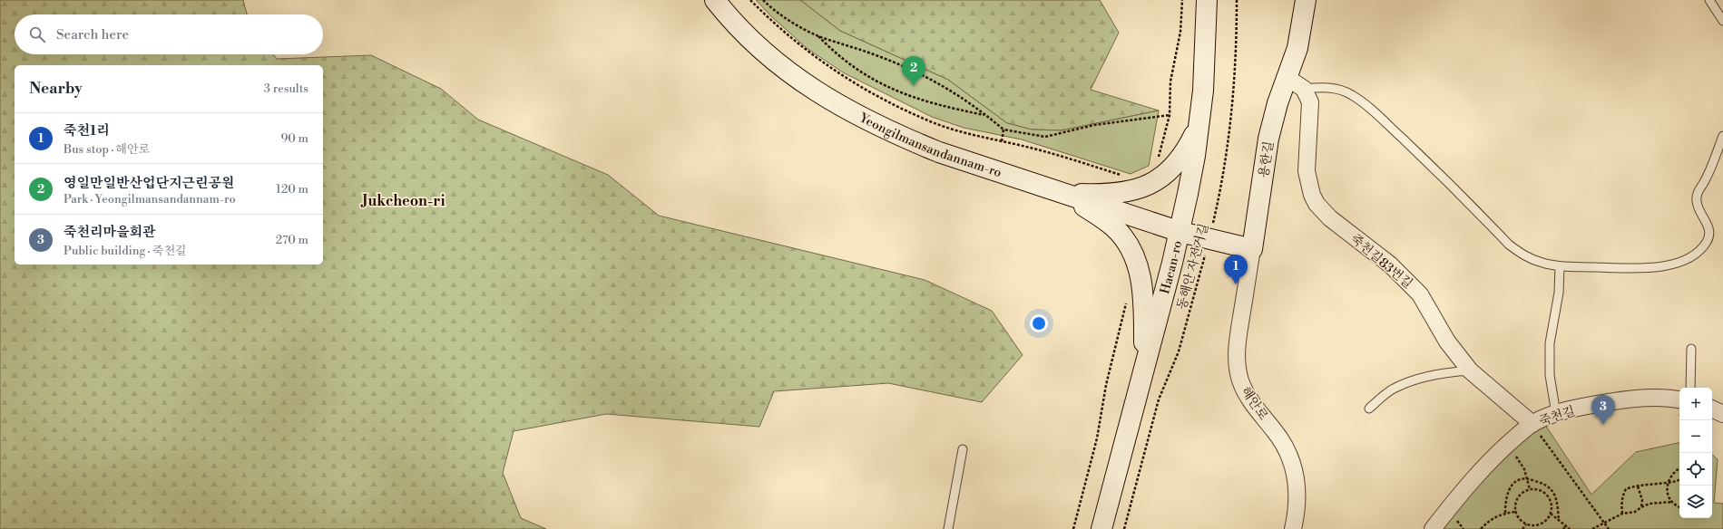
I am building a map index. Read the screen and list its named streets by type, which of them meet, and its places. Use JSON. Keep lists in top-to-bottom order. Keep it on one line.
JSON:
{"streets":{"street":["Yeongilmansandannam-ro","용한길","죽천길83번길","Haean-ro","해안로","죽천길"],"path":["동해안 자전거길"]},"crossings":[["Yeongilmansandannam-ro","Haean-ro"],["용한길","죽천길83번길"],["용한길","해안로"],["죽천길83번길","죽천길"]],"districts":["Jukcheon-ri"],"page":{"search":"Search here","pins":["2","1","3"],"heading":["Nearby","3 results"],"list":[{"mark":"1","name":"죽천1리","note":"Bus stop · 해안로","value":"90 m"},{"mark":"2","name":"영일만일반산업단지근린공원","note":"Park · Yeongilmansandannam-ro","value":"120 m"},{"mark":"3","name":"죽천리마을회관","note":"Public building · 죽천길","value":"270 m"}],"map_buttons":["+","−"]}}
